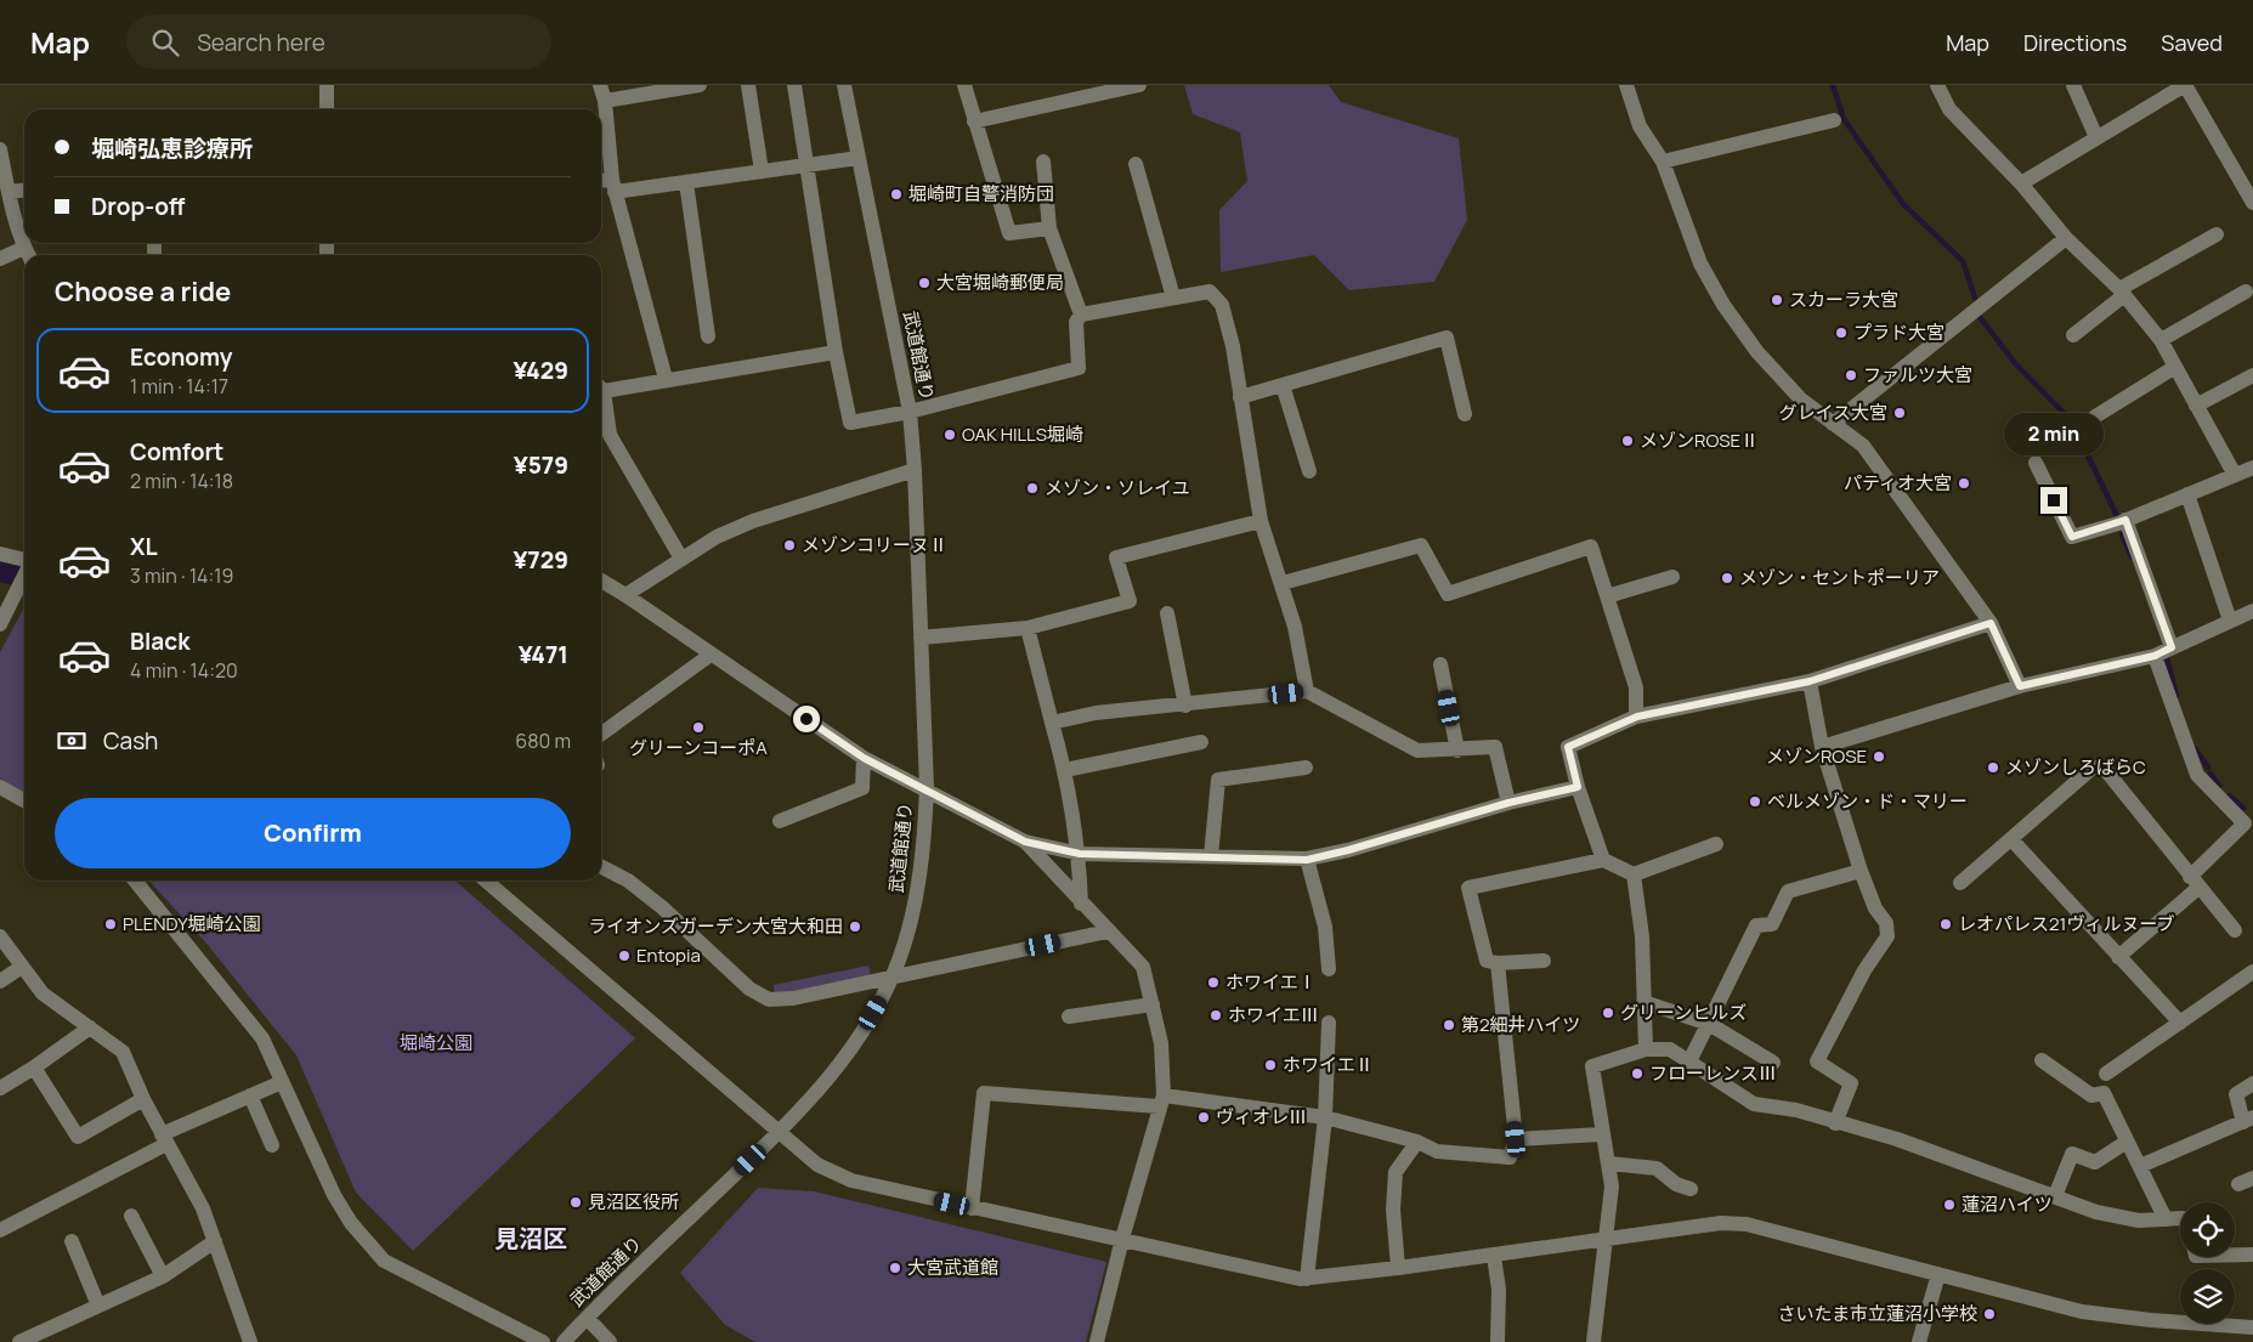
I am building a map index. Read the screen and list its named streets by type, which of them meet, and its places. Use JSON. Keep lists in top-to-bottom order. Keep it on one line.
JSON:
{"streets":{"street":["武道館通り"]},"districts":["見沼区"],"parks":["堀崎公園"],"places":["堀崎町自警消防団","大宮堀崎郵便局","スカーラ大宮","プラド大宮","ファルツ大宮","グレイス大宮","OAK HILLS堀崎","メゾンROSEⅡ","パティオ大宮","メゾン・ソレイユ","メゾンコリーヌⅡ","メゾン・セントポーリア","グリーンコーポA","メゾンROSE","メゾンしろばらC","ベルメゾン・ド・マリー","PLENDY堀崎公園","レオパレス21ヴィルヌーブ","ライオンズガーデン大宮大和田","Entopia","ホワイエⅠ","グリーンヒルズ","ホワイエⅢ","第2細井ハイツ","ホワイエⅡ","フローレンスⅢ","ヴィオレⅢ","見沼区役所","蓮沼ハイツ","大宮武道館","さいたま市立蓮沼小学校"],"page":{"header":"Map","search":"Search here","nav":["Map","Directions","Saved"],"banner":["堀崎弘恵診療所","Drop-off"],"heading":"Choose a ride","list":[{"name":"Economy","note":"1 min · 14:17","value":"¥429"},{"name":"Comfort","note":"2 min · 14:18","value":"¥579"},{"name":"XL","note":"3 min · 14:19","value":"¥729"},{"name":"Black","note":"4 min · 14:20","value":"¥471"}],"bubble":"2 min","pay":["Cash","680 m"],"buttons":"Confirm"}}
